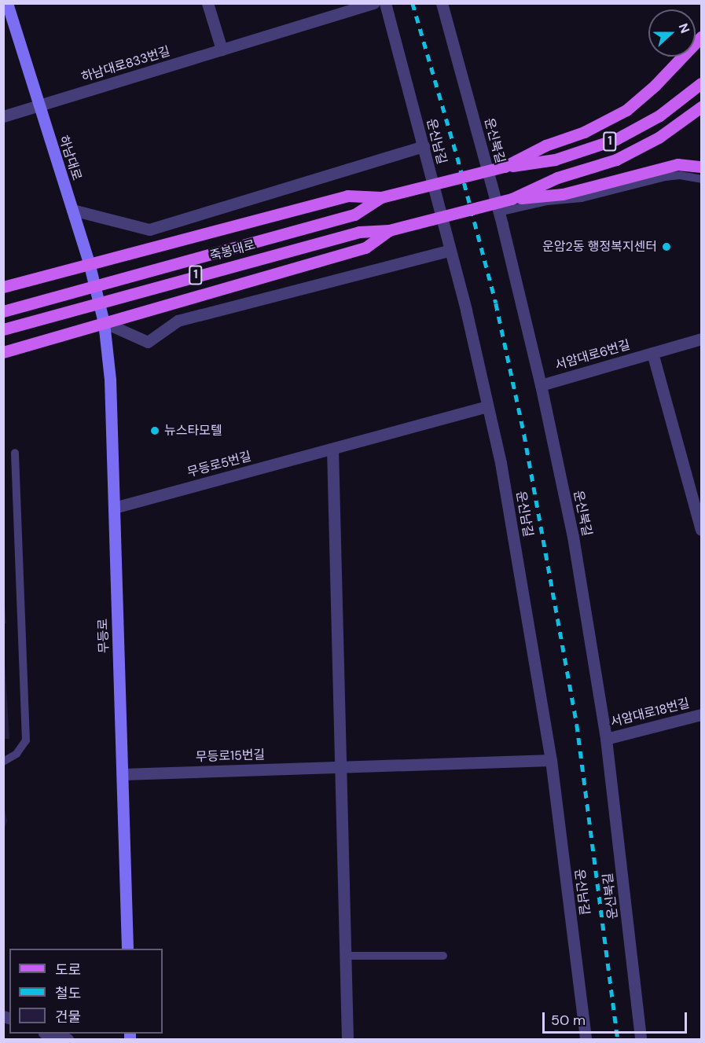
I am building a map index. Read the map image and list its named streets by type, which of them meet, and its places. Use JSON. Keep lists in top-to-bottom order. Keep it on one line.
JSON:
{"streets":{"main road":["1","죽봉대로"],"street":["하남대로833번길","운신북길","운신남길","하남대로","서암대로6번길","무등로5번길","무등로","서암대로18번길","무등로15번길"]},"crossings":[["하남대로833번길","하남대로"],["운신북길","서암대로6번길"],["운신북길","서암대로18번길"],["운신남길","무등로5번길"],["운신남길","무등로15번길"],["1","죽봉대로"],["하남대로","무등로"],["무등로5번길","무등로"],["무등로","무등로15번길"]],"places":["운암2동 행정복지센터","뉴스타모텔"],"legend":["도로","철도","건물"],"scale_bar":"50 m","north":"right"}
